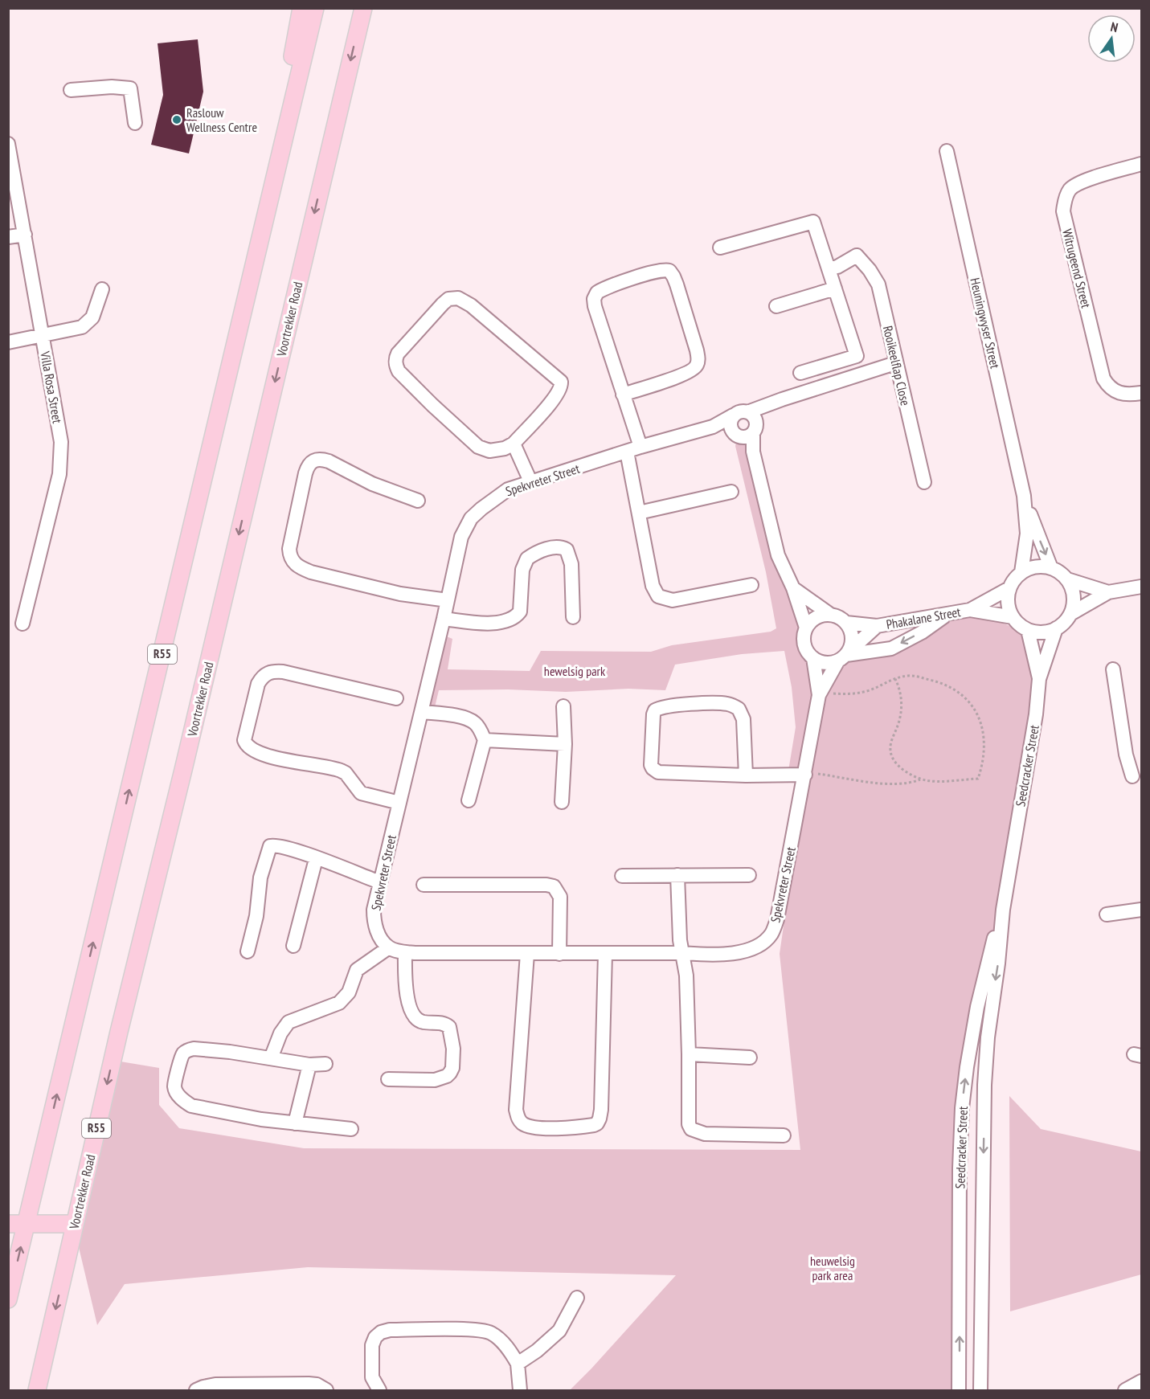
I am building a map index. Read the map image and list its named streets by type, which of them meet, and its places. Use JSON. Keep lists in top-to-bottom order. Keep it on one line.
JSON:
{"streets":{"main road":["Voortrekker Road","R55"],"street":["Witrugeend Street","Heuningwyser Street","Rooikeelflap Close","Villa Rosa Street","Spekvreter Street","Phakalane Street","Seedcracker Street"]},"crossings":[["Heuningwyser Street","Phakalane Street"],["Heuningwyser Street","Seedcracker Street"],["Spekvreter Street","Phakalane Street"],["Phakalane Street","Seedcracker Street"]],"parks":["hewelsig park","heuwelsig park area"],"places":["Raslouw Wellness Centre"],"north":"top"}
